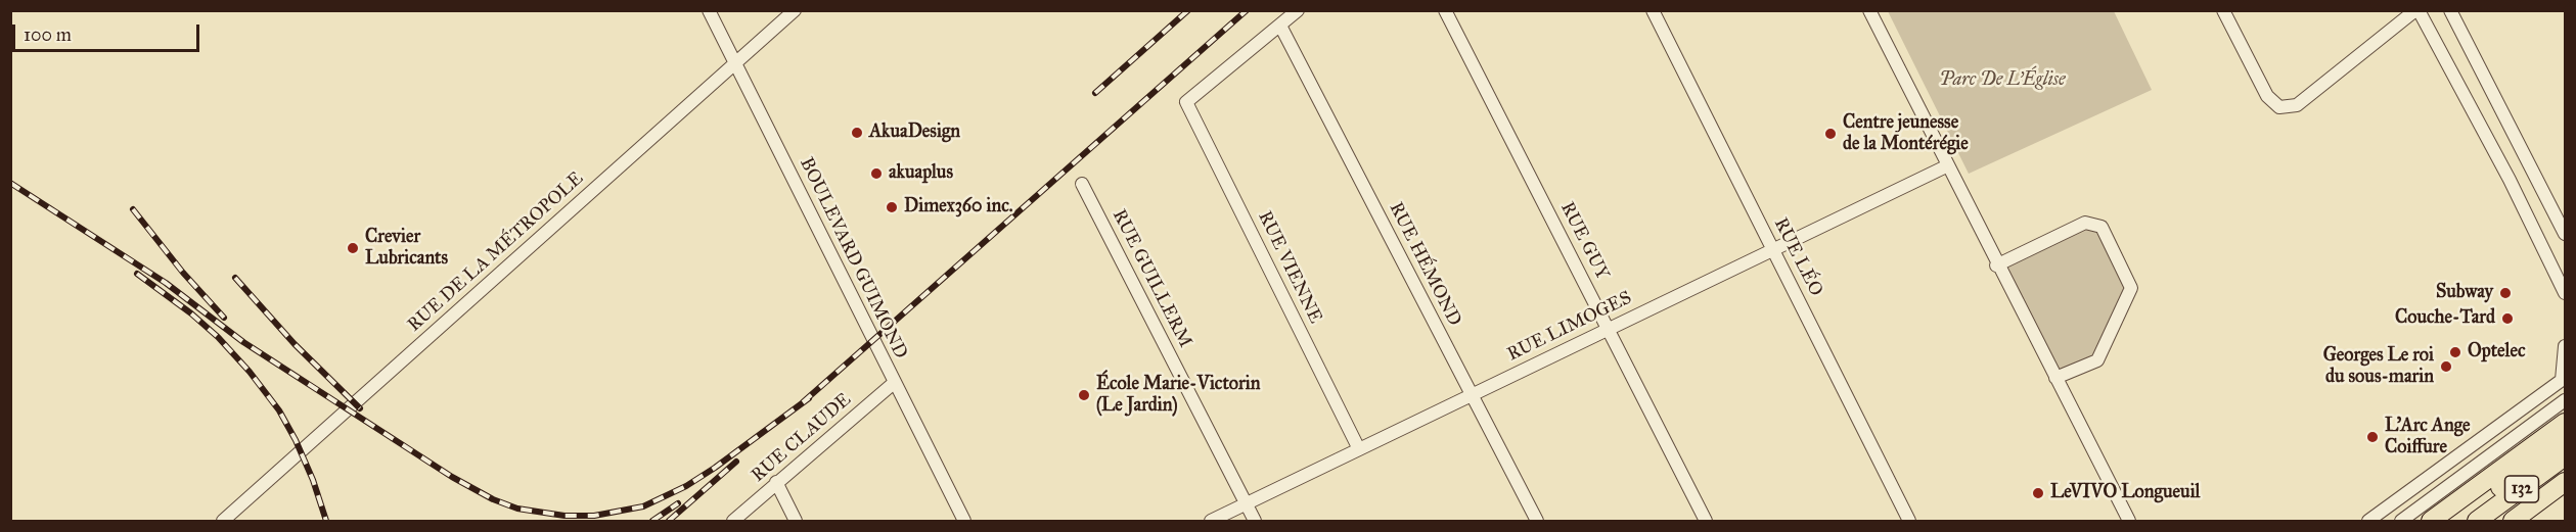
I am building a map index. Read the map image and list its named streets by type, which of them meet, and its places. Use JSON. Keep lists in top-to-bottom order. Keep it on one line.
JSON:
{"streets":{"highway":["132"],"street":["RUE GUY","RUE DE LA MÉTROPOLE","RUE LÉO","BOULEVARD GUIMOND","RUE HÉMOND","RUE VIENNE","RUE GUILLERM","RUE LIMOGES","RUE CLAUDE"]},"crossings":[["RUE GUY","RUE LIMOGES"],["RUE DE LA MÉTROPOLE","BOULEVARD GUIMOND"],["RUE LÉO","RUE LIMOGES"],["BOULEVARD GUIMOND","RUE CLAUDE"],["RUE HÉMOND","RUE VIENNE"],["RUE HÉMOND","RUE LIMOGES"],["RUE VIENNE","RUE LIMOGES"],["RUE GUILLERM","RUE LIMOGES"]],"parks":["Parc De L'Église"],"places":["AkuaDesign","Centre jeunesse de la Montérégie","akuaplus","Dimex360 inc.","Crevier Lubricants","Subway","Couche-Tard","Optelec","Georges Le roi du sous-marin","École Marie-Victorin (Le Jardin)","L'Arc Ange Coiffure","LeVIVO Longueuil"],"scale_bar":"100 m"}
